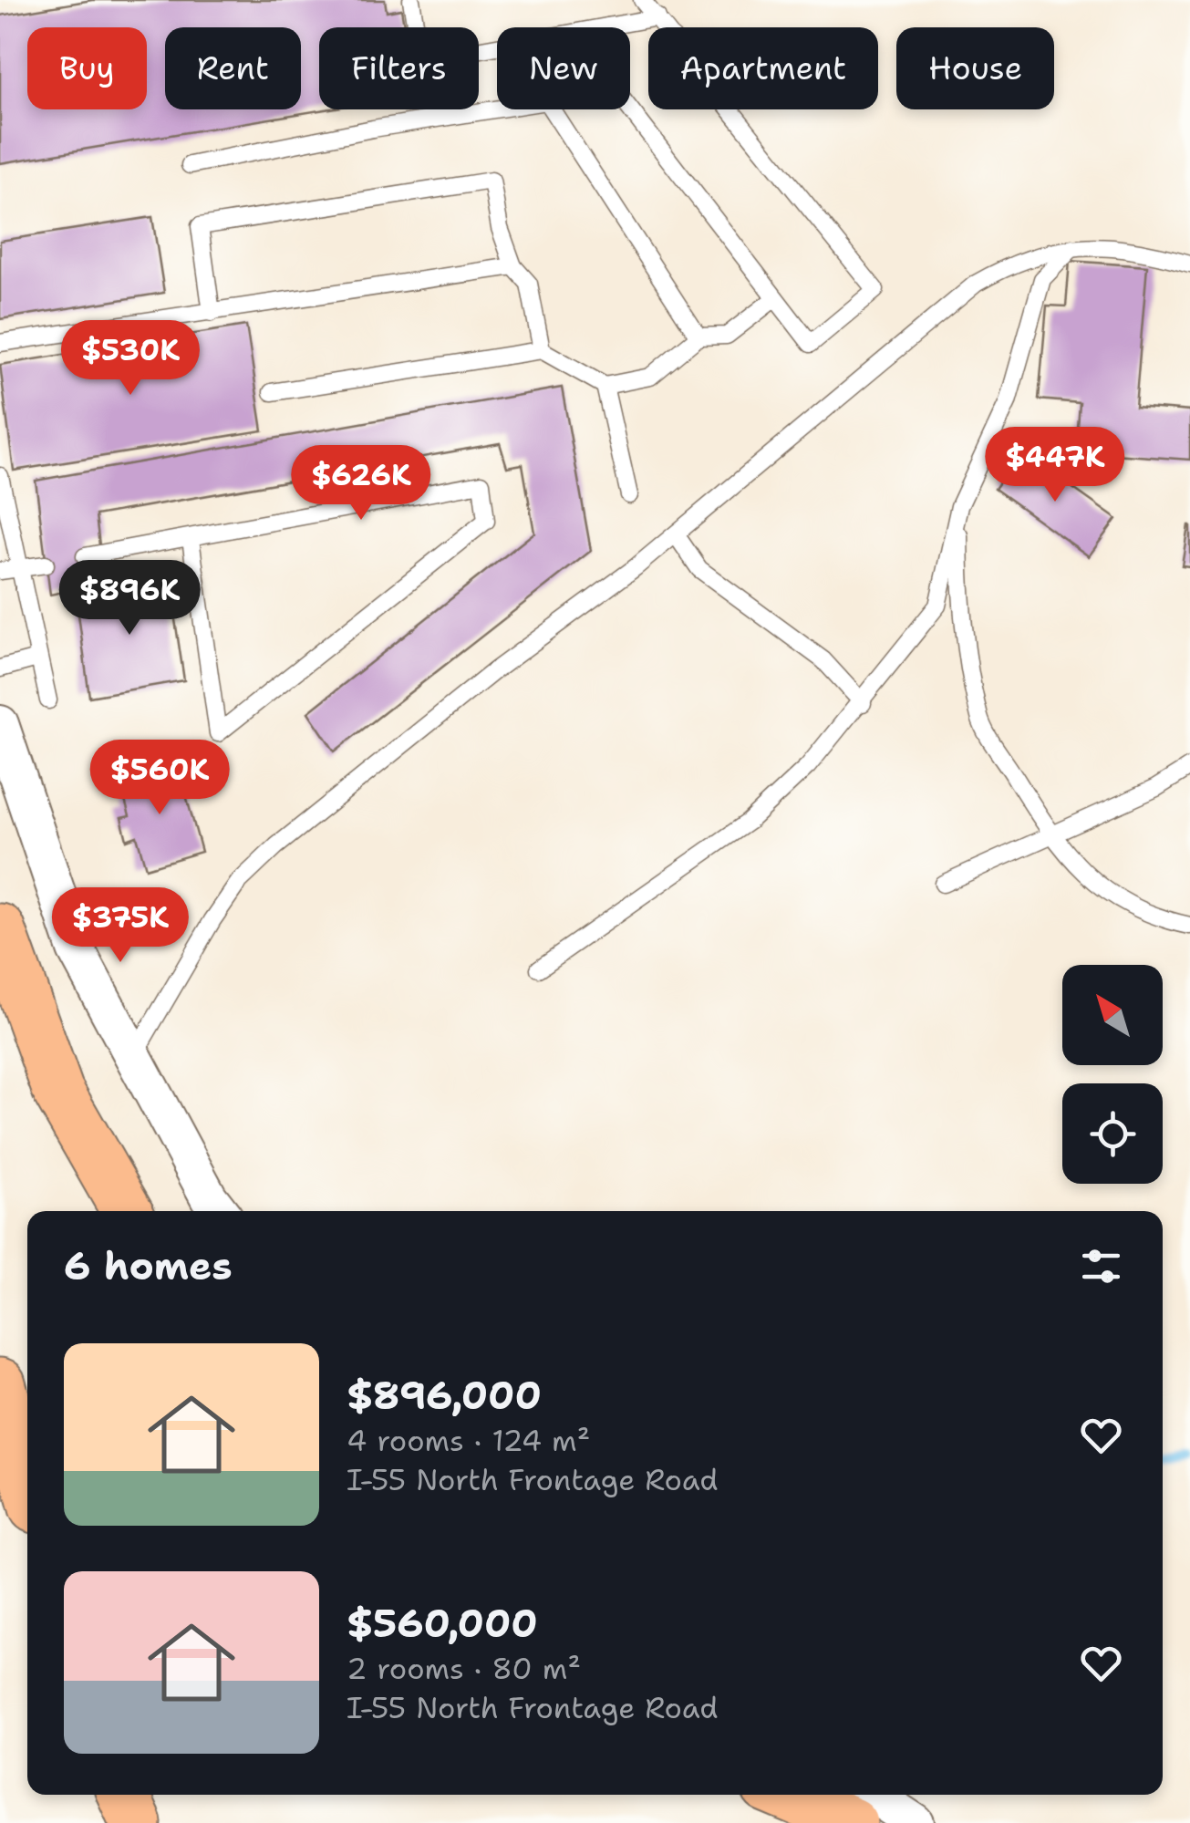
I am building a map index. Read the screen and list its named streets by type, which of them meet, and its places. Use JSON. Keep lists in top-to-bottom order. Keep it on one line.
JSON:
{"north":"top left","page":{"chip":["Buy","Rent","Filters","New","Apartment","House"],"price":["$530K","$447K","$626K","$896K","$560K","$375K"],"heading":"6 homes","list":[{"name":"$896,000","note":"4 rooms · 124 m² · I-55 North Frontage Road"},{"name":"$560,000","note":"2 rooms · 80 m² · I-55 North Frontage Road"}]}}
